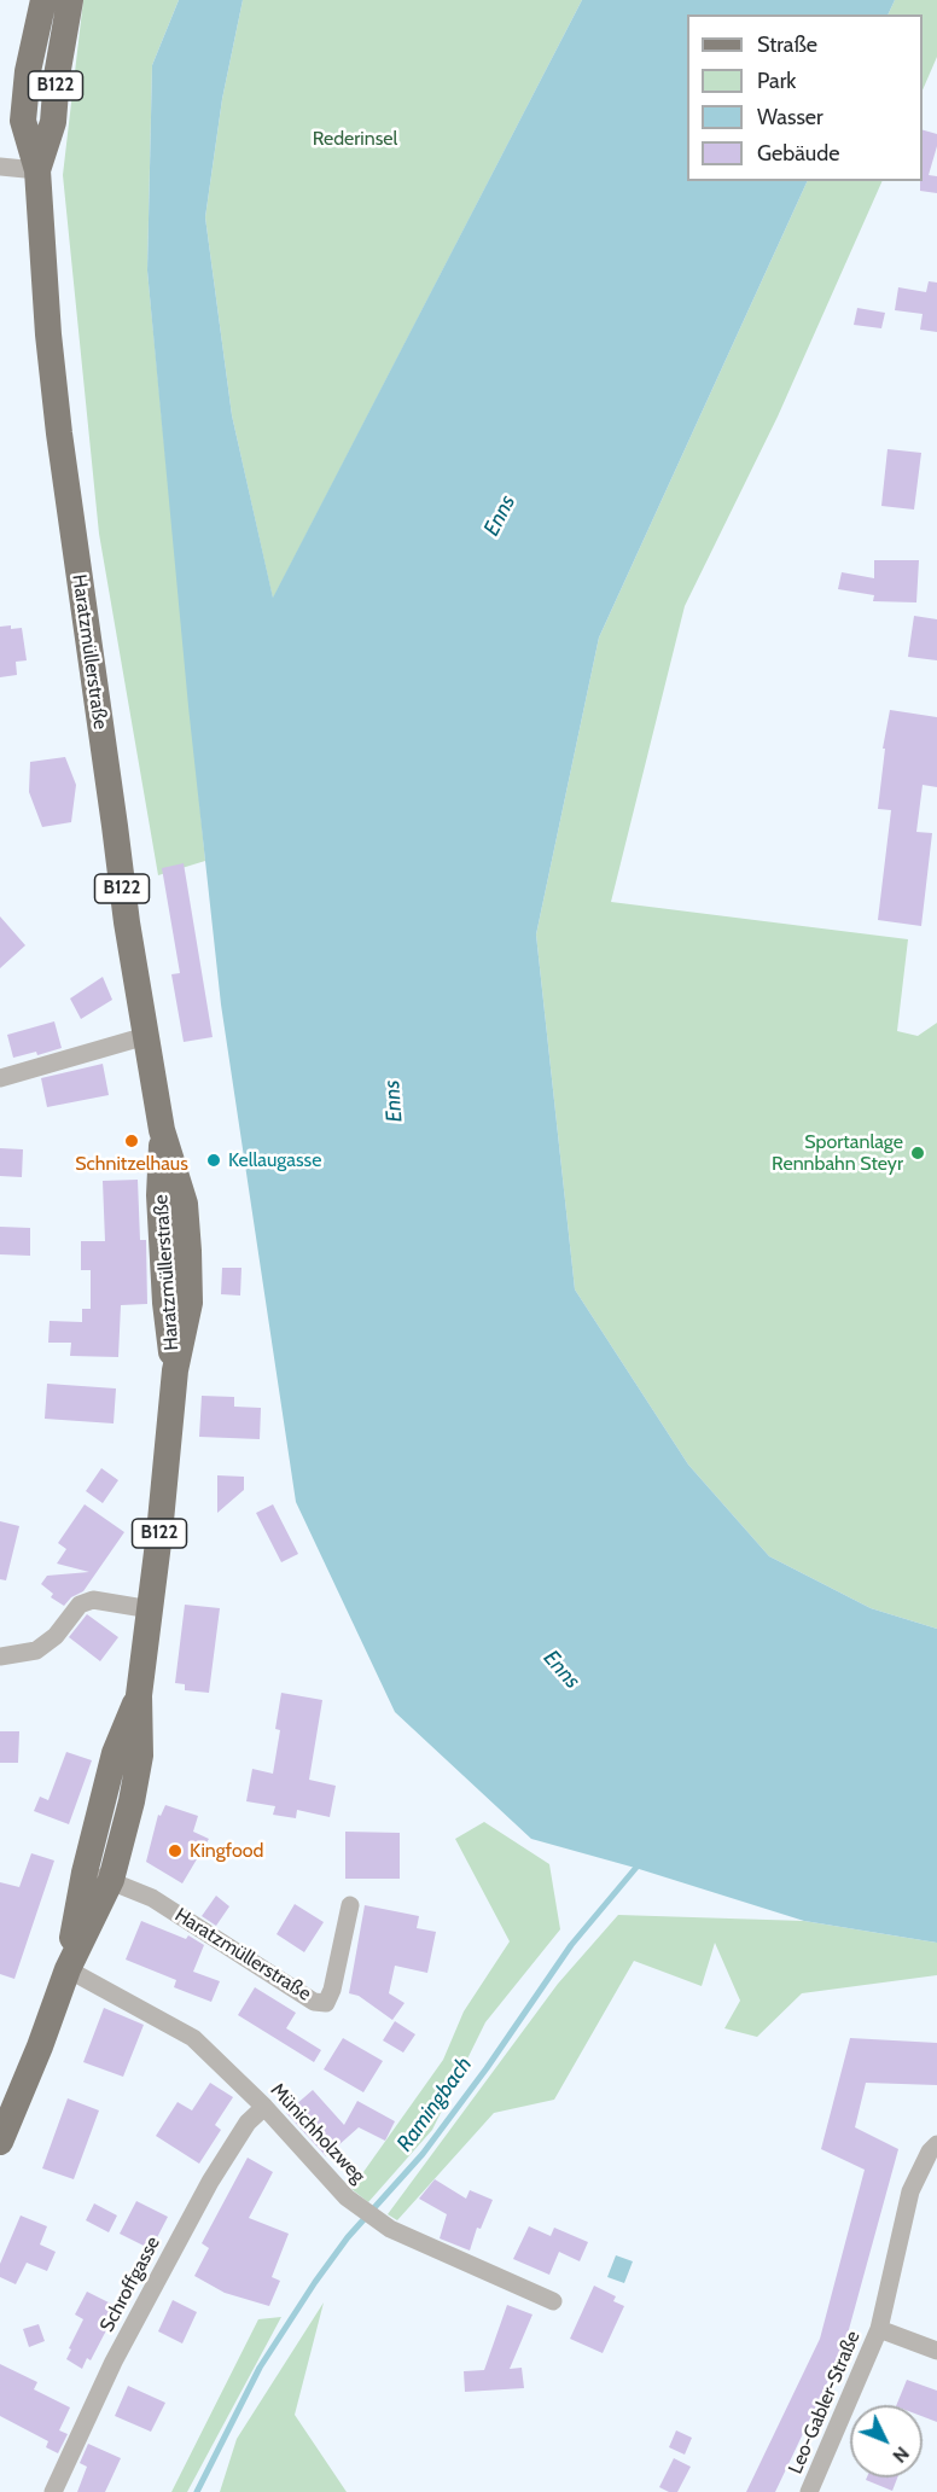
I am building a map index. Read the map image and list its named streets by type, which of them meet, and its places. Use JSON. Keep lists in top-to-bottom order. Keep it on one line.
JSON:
{"streets":{"main road":["B122","Haratzmüllerstraße"],"street":["Münichholzweg","Schroffgasse","Leo-Gabler-Straße"]},"crossings":[["Haratzmüllerstraße","Münichholzweg"],["Münichholzweg","Schroffgasse"]],"water":["Enns","Ramingbach"],"parks":["Rederinsel"],"places":["Schnitzelhaus","Sportanlage Rennbahn Steyr","Kellaugasse","Kingfood"],"legend":["Straße","Park","Wasser","Gebäude"],"north":"bottom right"}
